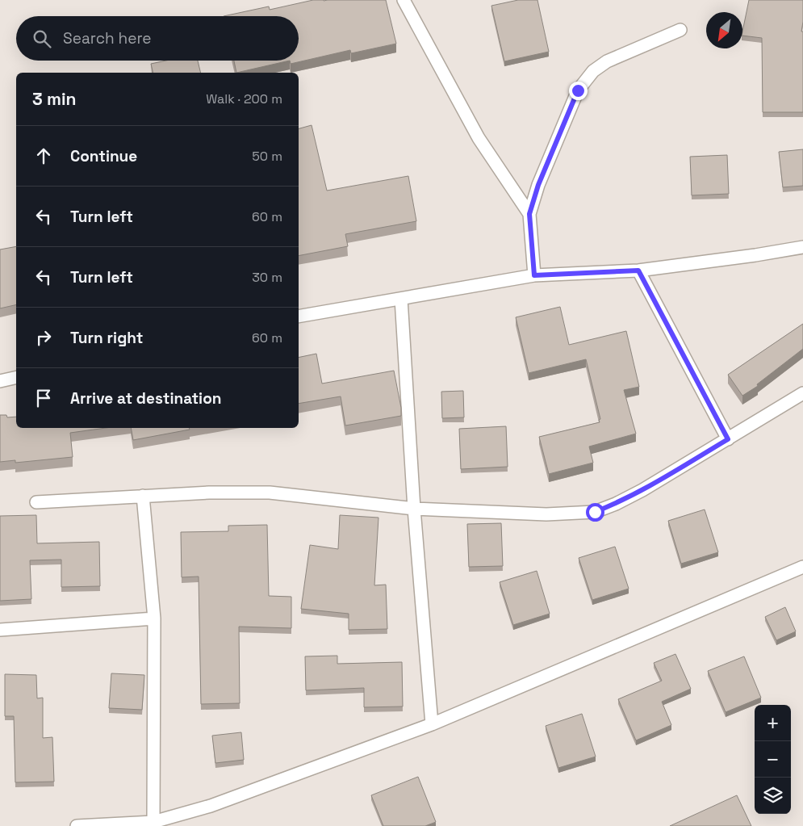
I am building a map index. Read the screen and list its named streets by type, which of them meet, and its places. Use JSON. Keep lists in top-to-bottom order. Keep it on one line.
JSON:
{"north":"bottom left","page":{"search":"Search here","heading":["3 min","Walk · 200 m"],"list":[["Continue","50 m"],["Turn left","60 m"],["Turn left","30 m"],["Turn right","60 m"],"Arrive at destination"],"map_buttons":["+","−"]}}
